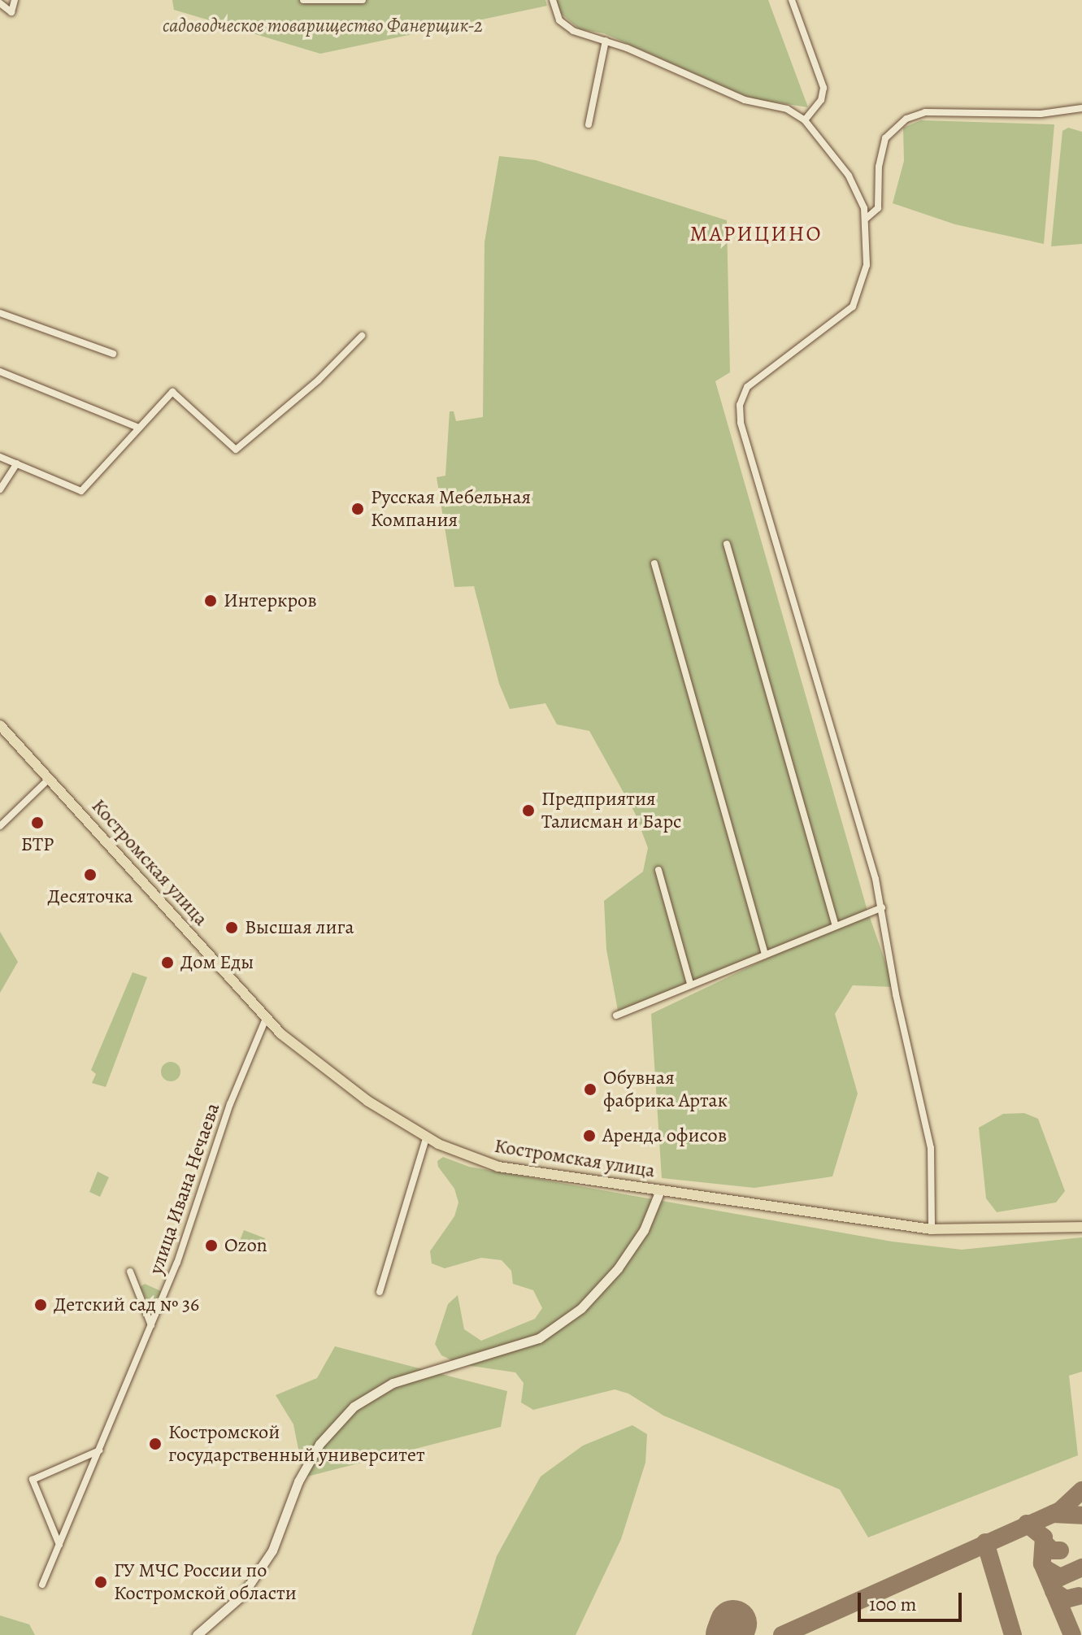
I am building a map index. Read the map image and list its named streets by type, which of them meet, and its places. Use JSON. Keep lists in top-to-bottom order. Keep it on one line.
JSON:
{"streets":{"main road":["Костромская улица"],"street":["улица Ивана Нечаева"]},"crossings":[["Костромская улица","улица Ивана Нечаева"]],"districts":["МАРИЦИНО"],"parks":["садоводческое товарищество Фанерщик-2"],"places":["Русская Мебельная Компания","Интеркров","Предприятия Талисман и Барс","БТР","Десяточка","Высшая лига","Дом Еды","Обувная фабрика Артак","Аренда офисов","Ozon","Детский сад № 36","Костромской государственный университет","ГУ МЧС России по Костромской области"],"scale_bar":"100 m"}
